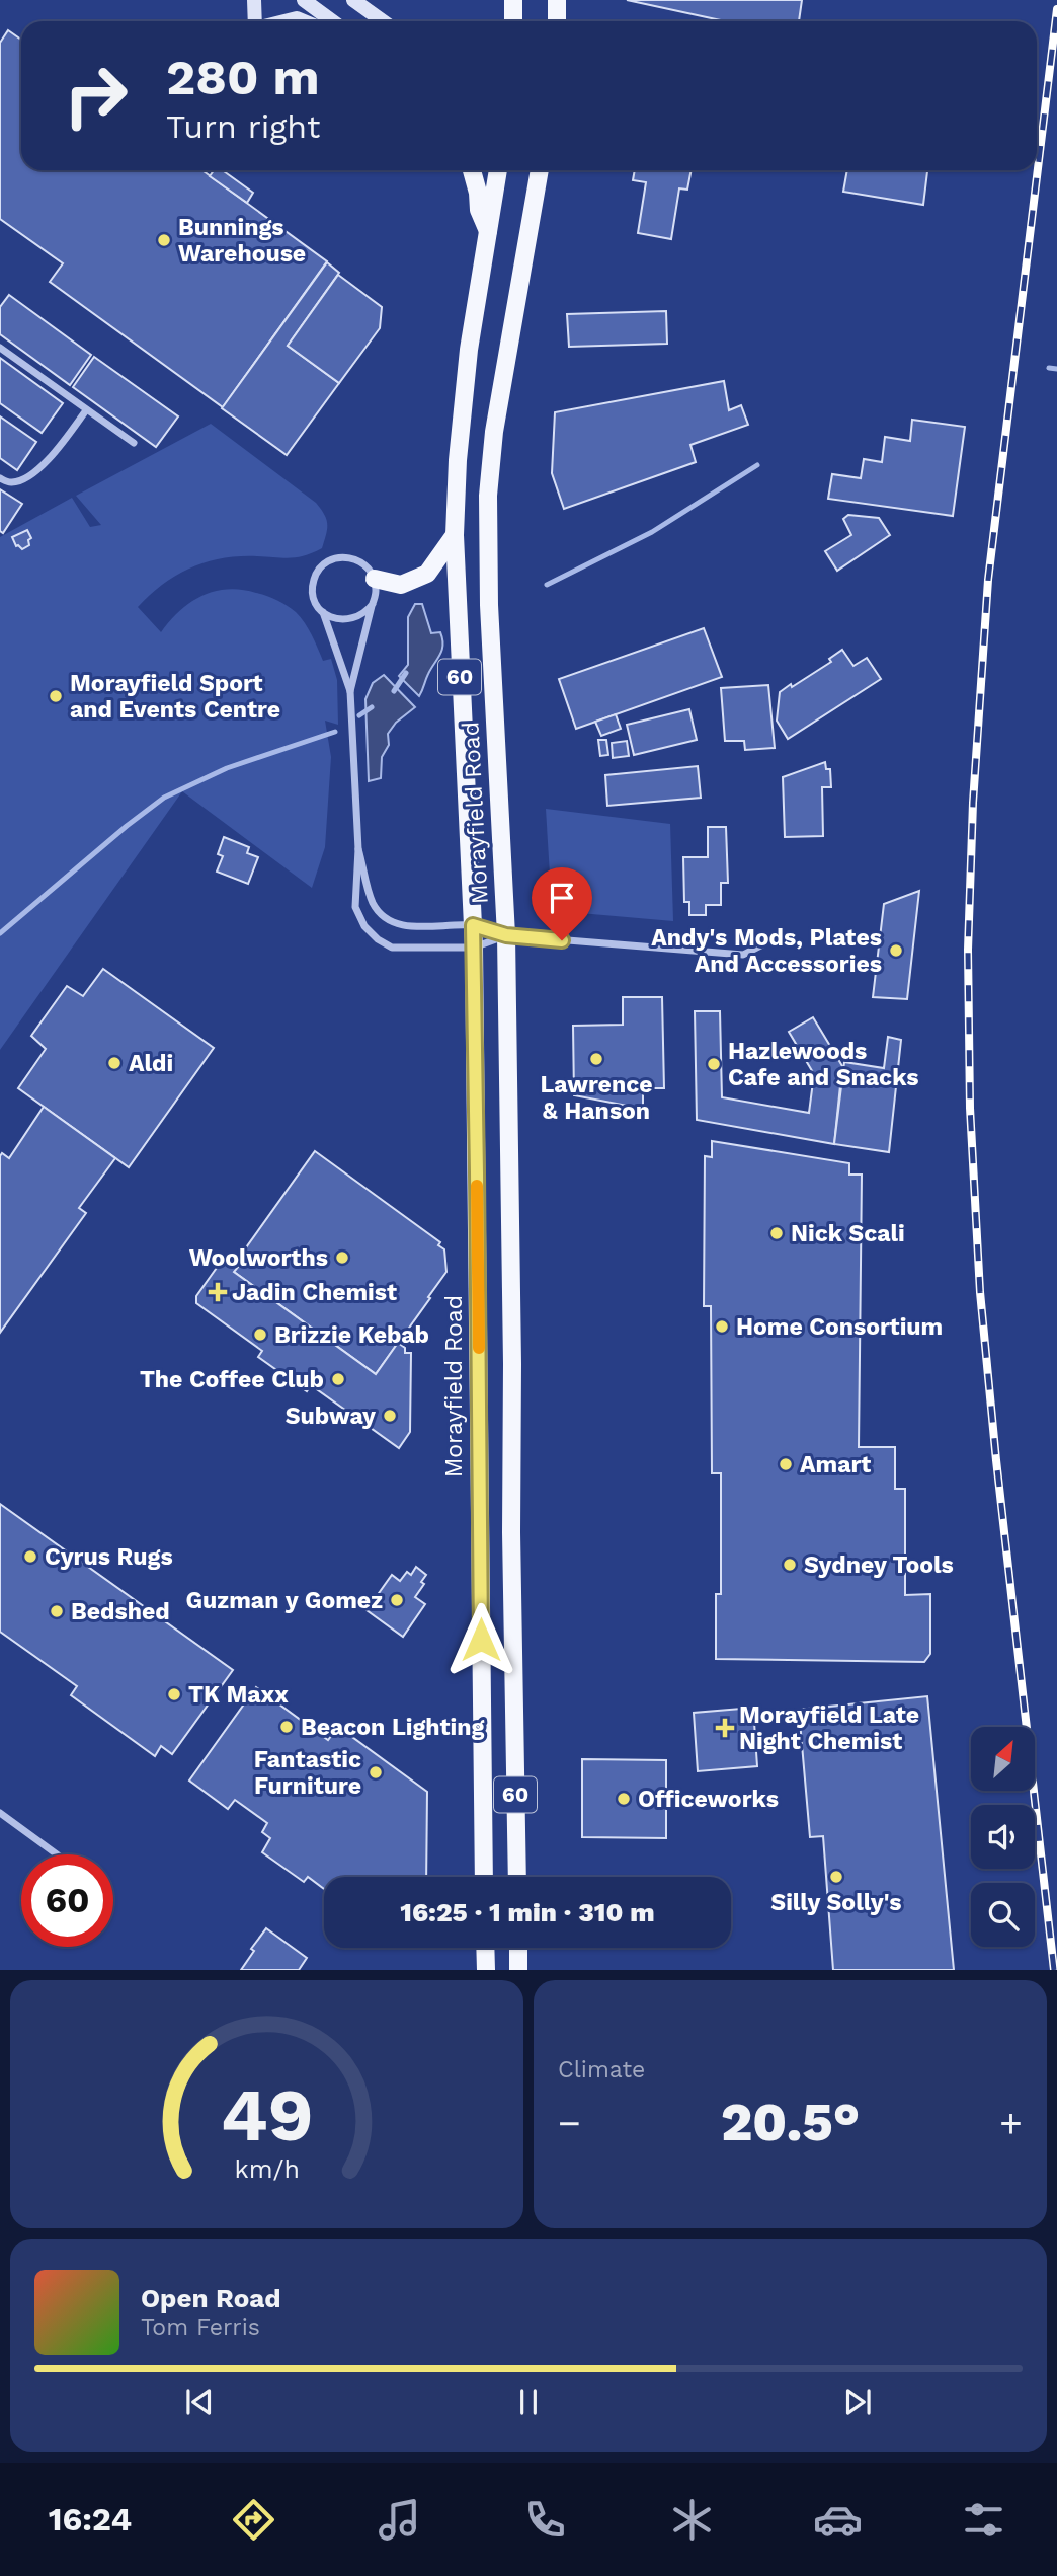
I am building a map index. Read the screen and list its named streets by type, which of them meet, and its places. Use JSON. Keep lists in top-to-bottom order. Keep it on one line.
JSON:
{"streets":{"main road":["60","Morayfield Road"]},"places":{"other":["Bunnings Warehouse","Morayfield Sport and Events Centre","Andy's Mods, Plates And Accessories","Lawrence & Hanson","Aldi","Hazlewoods Cafe and Snacks","Nick Scali","Woolworths","Home Consortium","Brizzie Kebab","The Coffee Club","Subway","Amart","Cyrus Rugs","Sydney Tools","Guzman y Gomez","Bedshed","TK Maxx","Beacon Lighting","Fantastic Furniture","Officeworks","Silly Solly's"],"health":["Jadin Chemist","Morayfield Late Night Chemist"]},"north":"top right","page":{"turn":["280 m","Turn right"],"limit":"60","trip":"16:25 · 1 min · 310 m","tile":"Climate","heat":["−","20.5°","+"],"song":["Open Road","Tom Ferris"],"tabs":"16:24","gauge":["49","km/h"]}}
